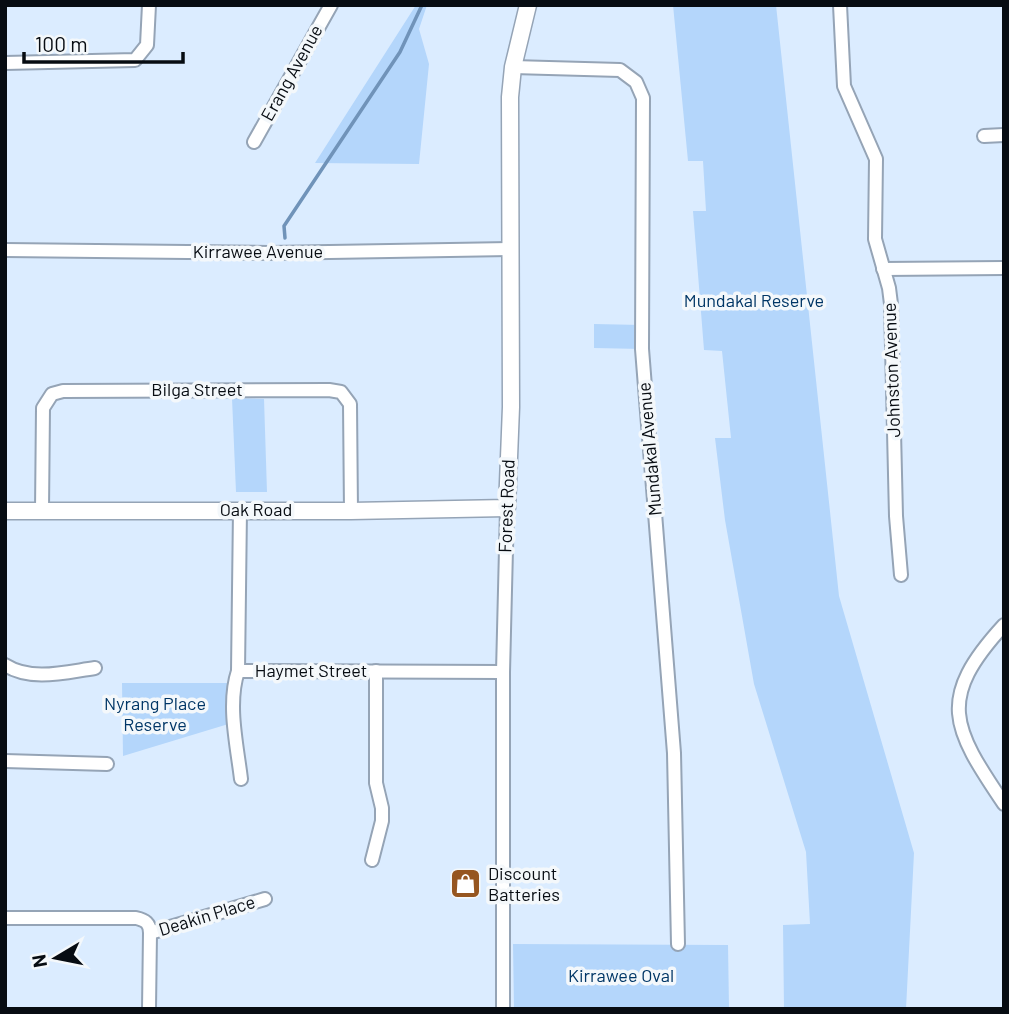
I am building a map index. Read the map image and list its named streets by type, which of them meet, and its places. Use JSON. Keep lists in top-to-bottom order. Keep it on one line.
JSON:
{"streets":{"street":["Erang Avenue","Kirrawee Avenue","Johnston Avenue","Bilga Street","Mundakal Avenue","Forest Road","Oak Road","Haymet Street","Deakin Place"]},"crossings":[["Kirrawee Avenue","Forest Road"],["Bilga Street","Oak Road"],["Mundakal Avenue","Forest Road"],["Forest Road","Oak Road"],["Forest Road","Haymet Street"],["Oak Road","Haymet Street"]],"parks":["Mundakal Reserve","Nyrang Place Reserve","Kirrawee Oval"],"places":{"shop":["Discount Batteries"]},"scale_bar":"100 m","north":"left"}
